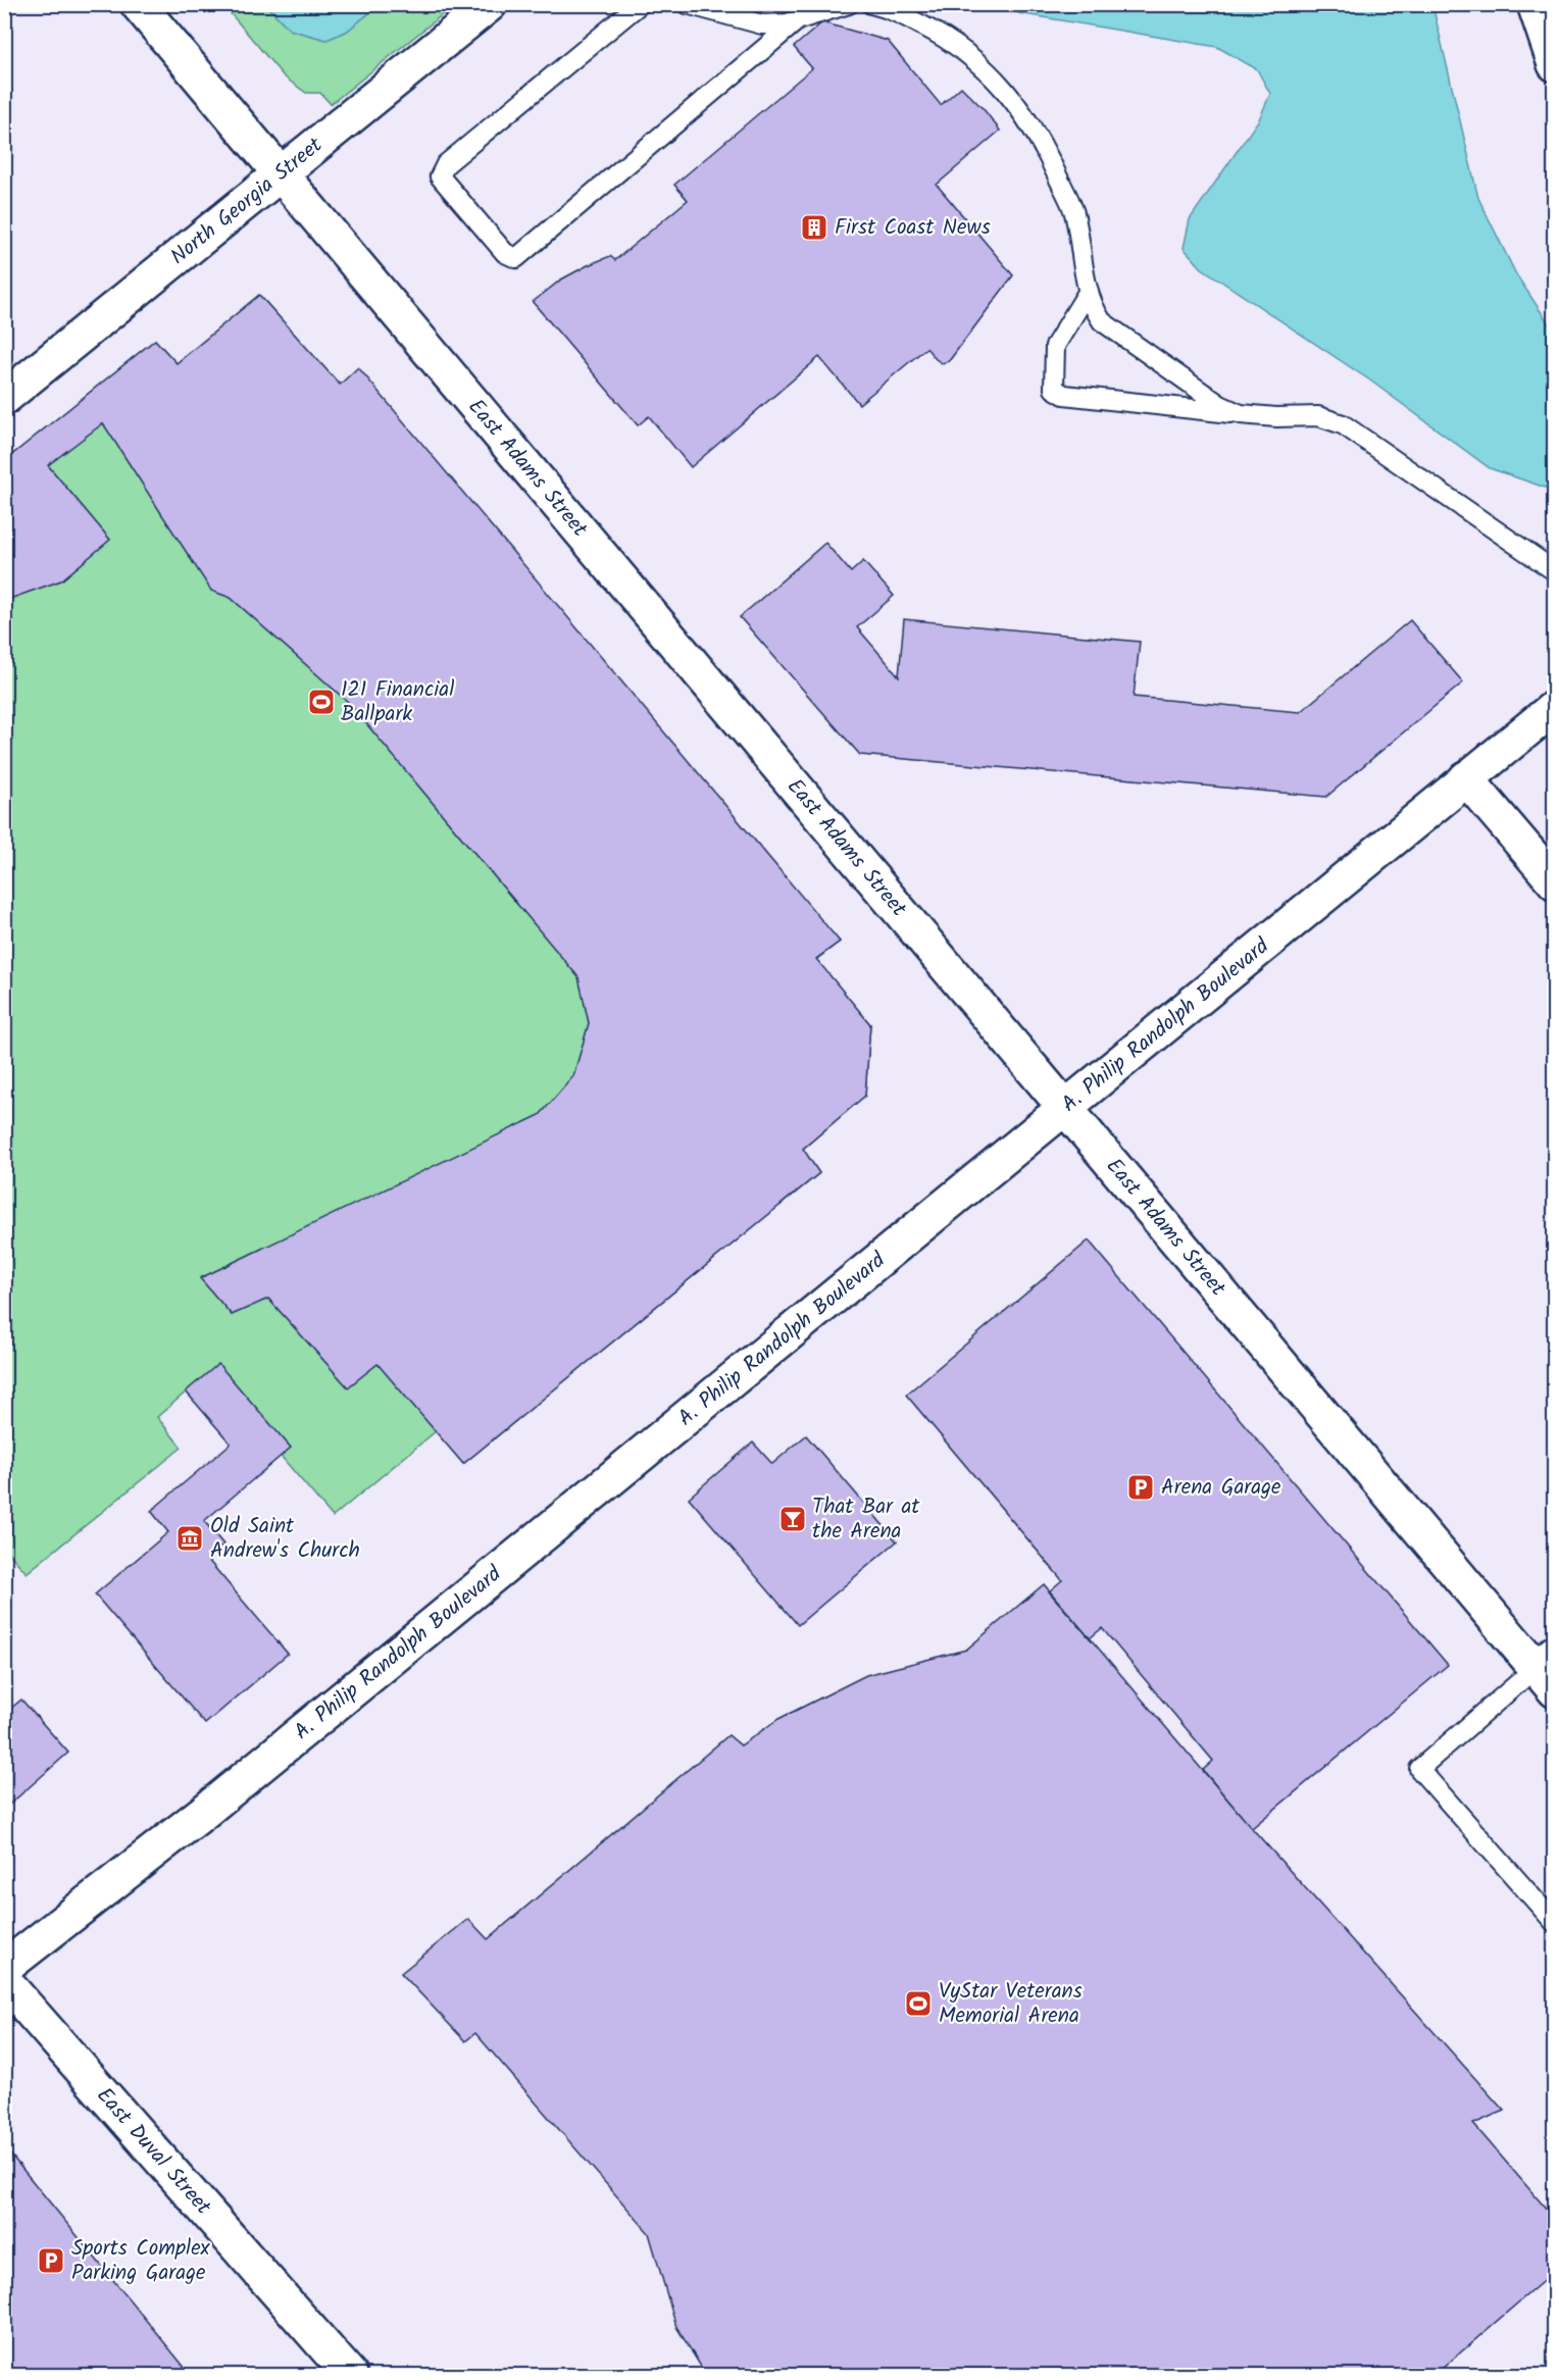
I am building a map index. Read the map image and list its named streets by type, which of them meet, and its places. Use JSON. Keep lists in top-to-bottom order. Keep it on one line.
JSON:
{"streets":{"street":["North Georgia Street","East Adams Street","A. Philip Randolph Boulevard","East Duval Street"]},"crossings":[["North Georgia Street","East Adams Street"],["East Adams Street","A. Philip Randolph Boulevard"]],"places":{"building":["First Coast News"],"sports":["121 Financial Ballpark","VyStar Veterans Memorial Arena"],"parking":["Arena Garage","Sports Complex Parking Garage"],"bar":["That Bar at the Arena"],"museum":["Old Saint Andrew's Church"]}}
